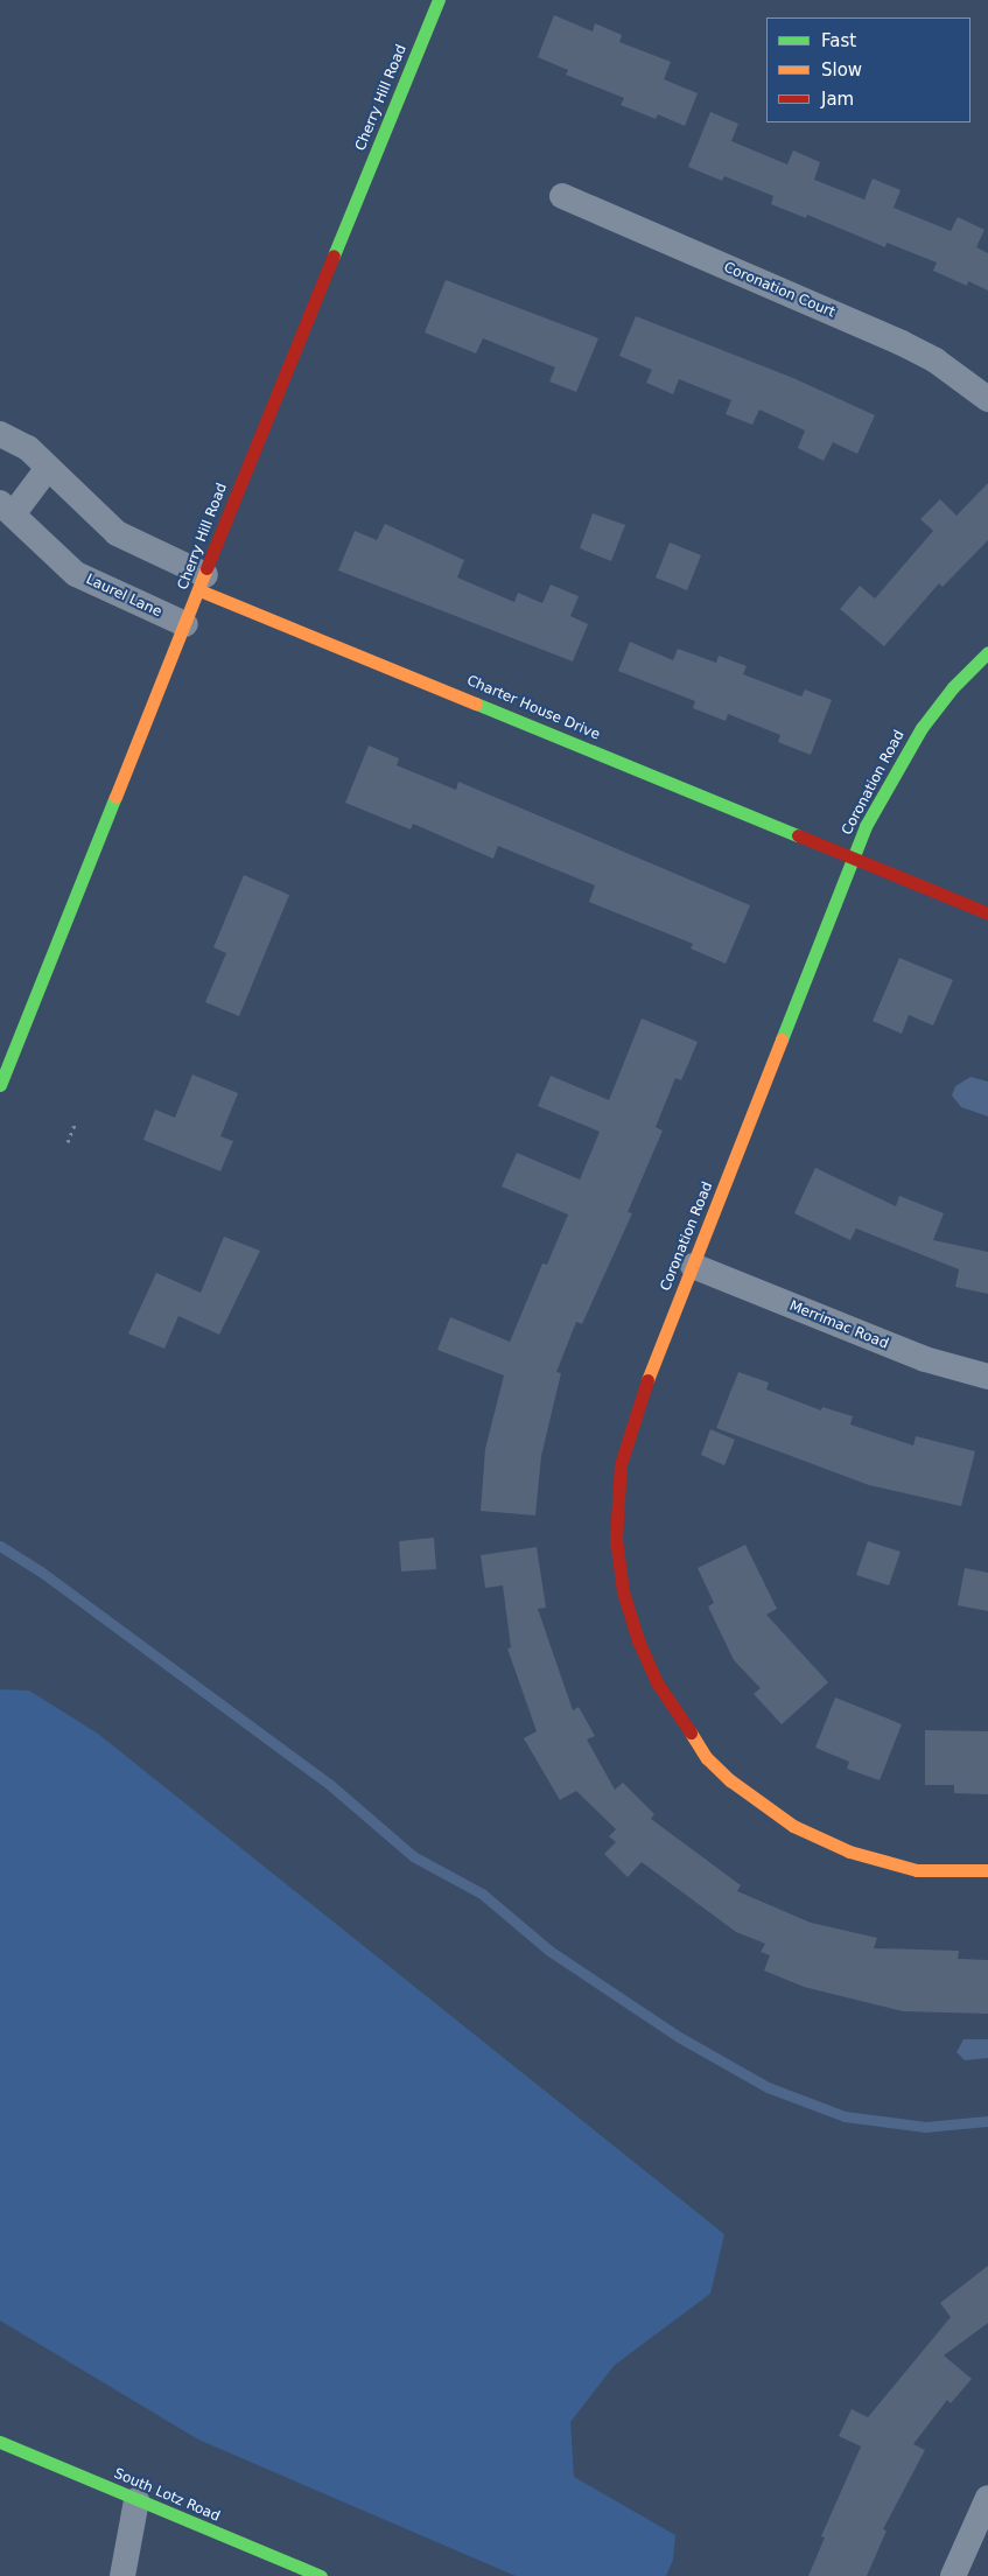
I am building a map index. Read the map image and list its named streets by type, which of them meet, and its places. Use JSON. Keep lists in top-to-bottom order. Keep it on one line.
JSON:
{"streets":{"street":["Cherry Hill Road","Coronation Court","Laurel Lane","Charter House Drive","Coronation Road","Merrimac Road","South Lotz Road"]},"crossings":[["Cherry Hill Road","Laurel Lane"],["Cherry Hill Road","Charter House Drive"],["Charter House Drive","Coronation Road"],["Coronation Road","Merrimac Road"]],"legend":["Fast","Slow","Jam"]}
